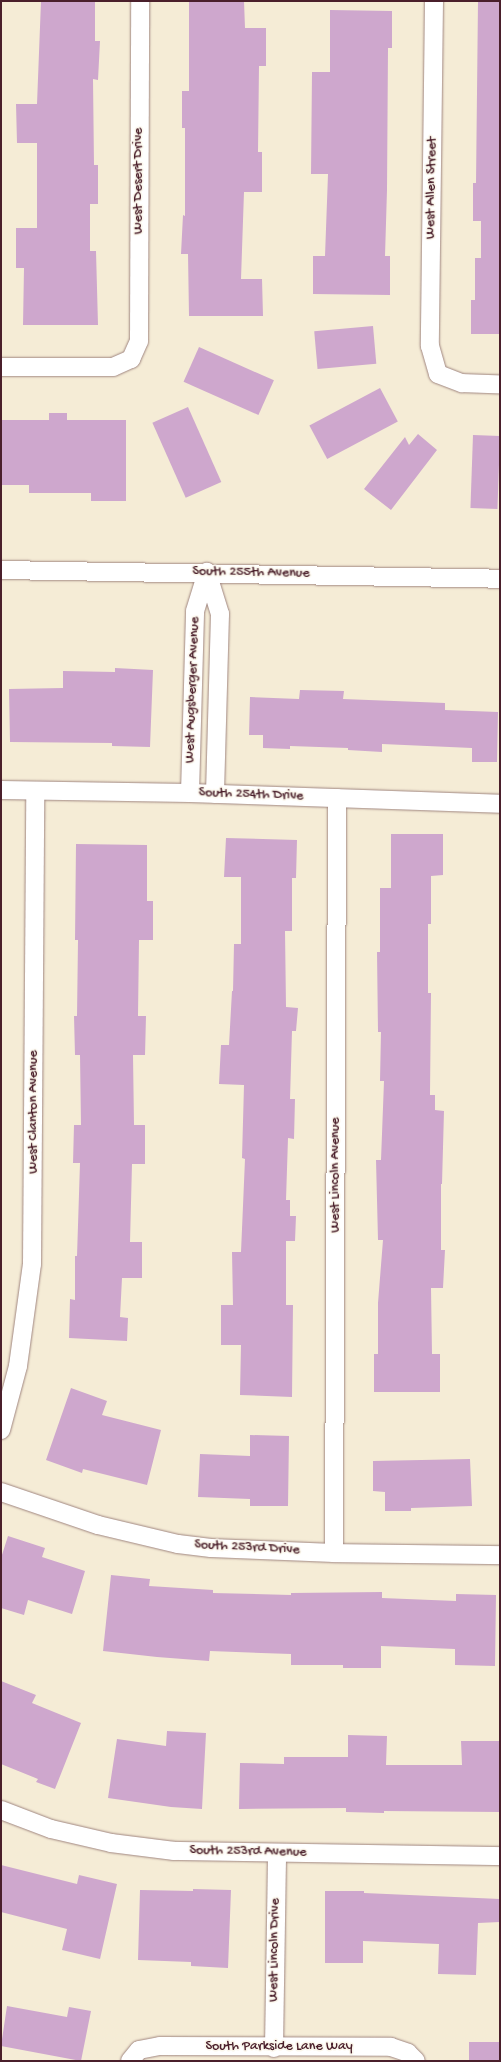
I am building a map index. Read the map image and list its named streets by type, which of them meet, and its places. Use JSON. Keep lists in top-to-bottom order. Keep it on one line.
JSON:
{"streets":{"street":["West Desert Drive","West Allen Street","South 255th Avenue","West Augsberger Avenue","South 254th Drive","West Clanton Avenue","West Lincoln Avenue","South 253rd Drive","South 253rd Avenue","West Lincoln Drive","South Parkside Lane Way"]},"crossings":[["South 255th Avenue","West Augsberger Avenue"],["West Augsberger Avenue","South 254th Drive"],["South 254th Drive","West Clanton Avenue"],["South 254th Drive","West Lincoln Avenue"],["West Lincoln Avenue","South 253rd Drive"],["South 253rd Avenue","West Lincoln Drive"],["West Lincoln Drive","South Parkside Lane Way"]]}
